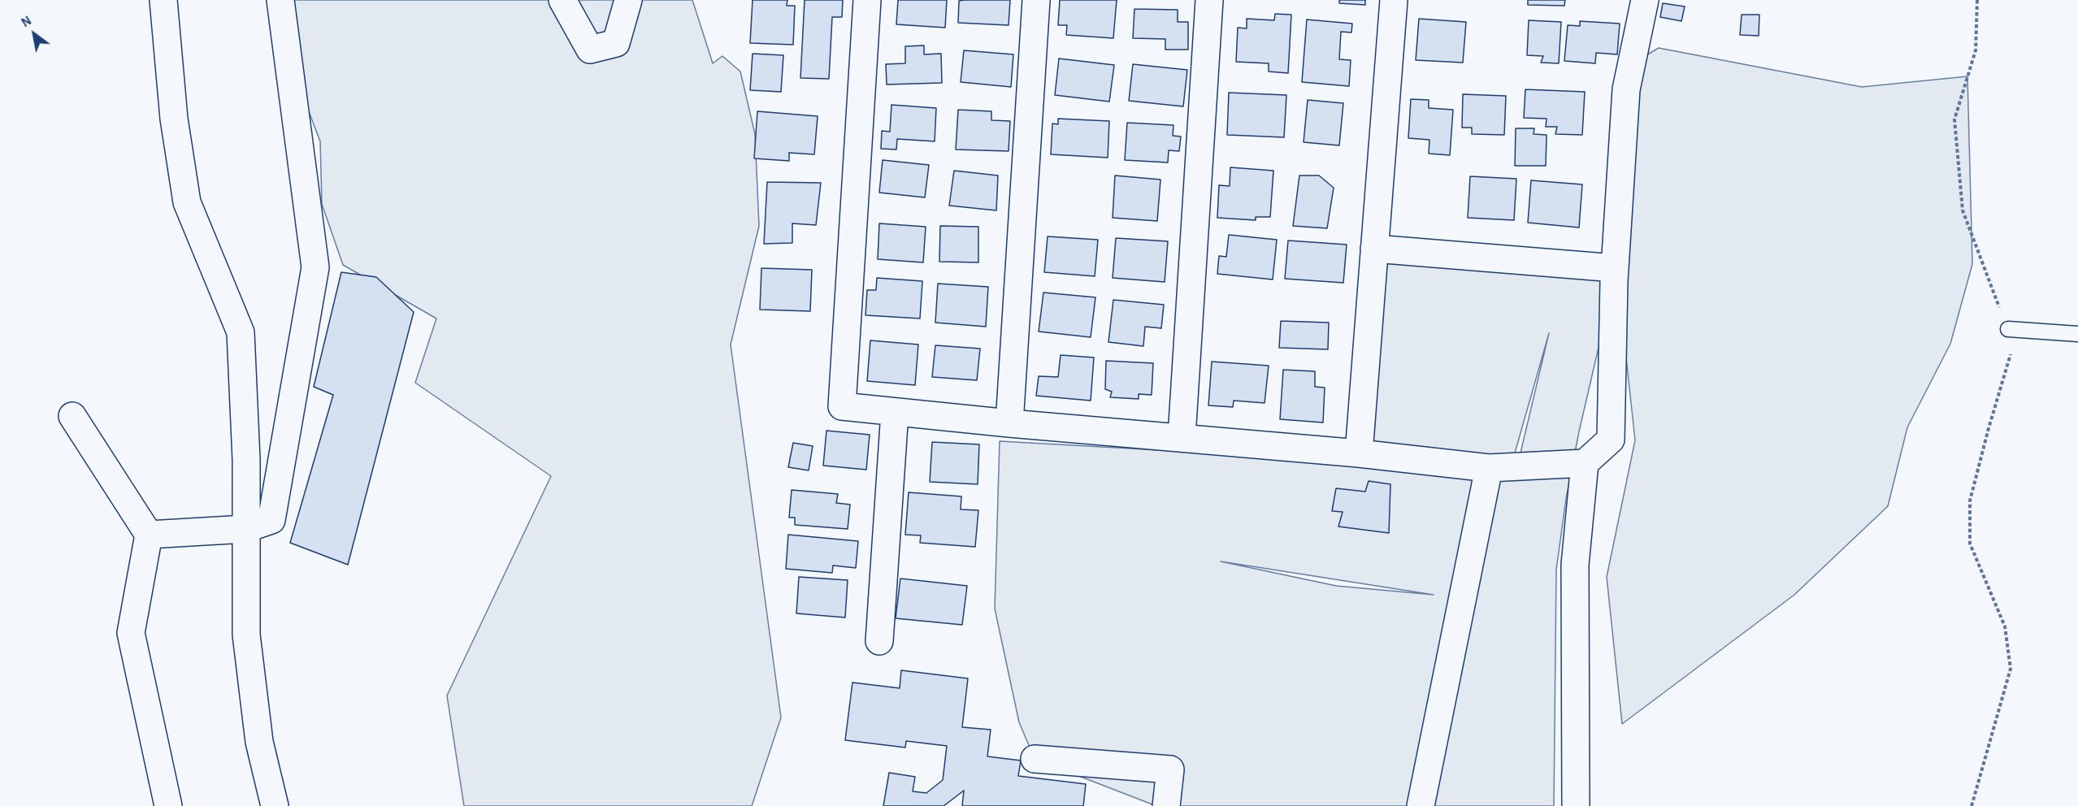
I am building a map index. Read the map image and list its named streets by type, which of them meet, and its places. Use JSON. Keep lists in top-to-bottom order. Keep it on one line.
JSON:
{"north":"top left"}
